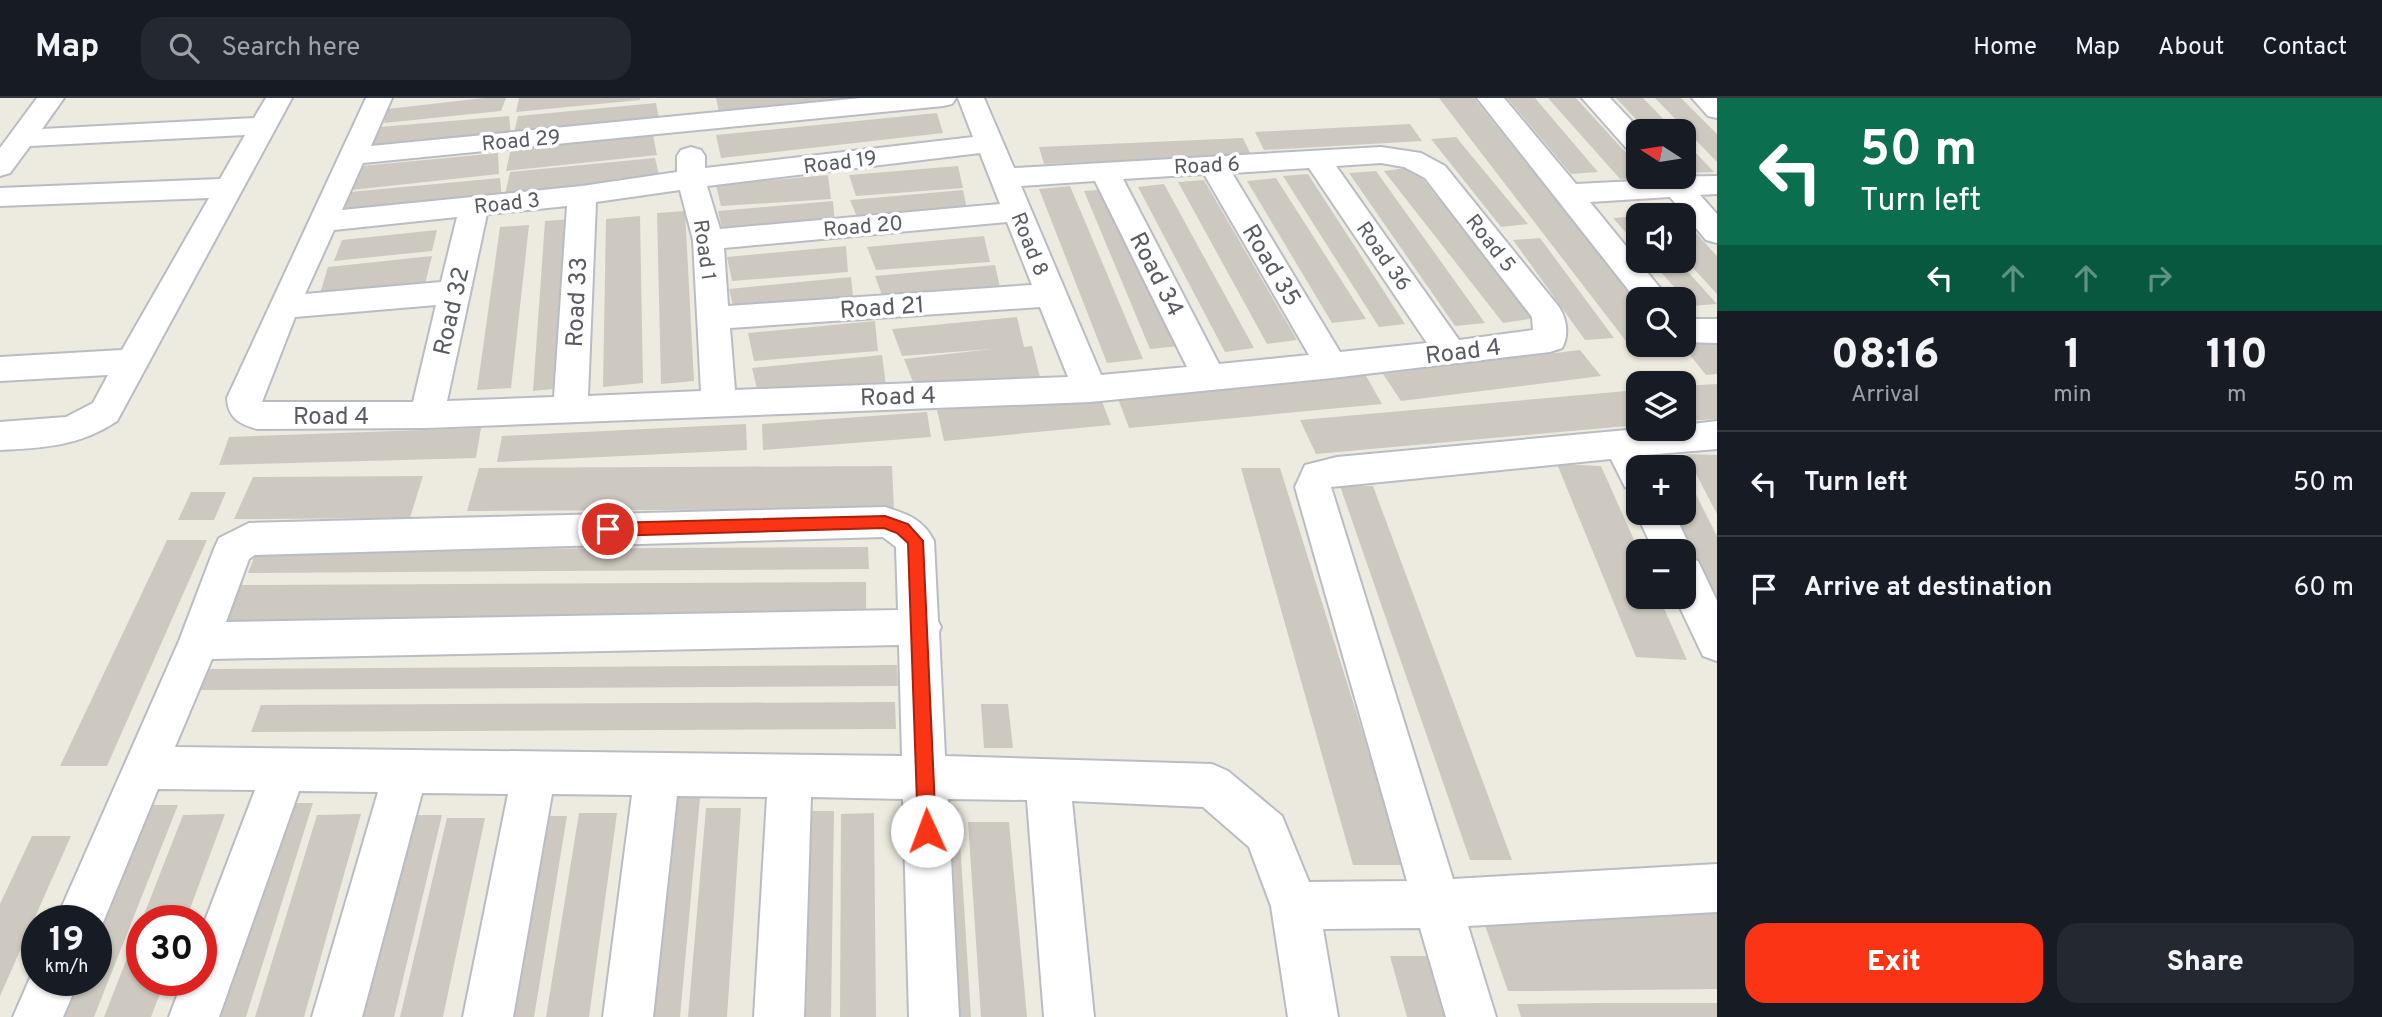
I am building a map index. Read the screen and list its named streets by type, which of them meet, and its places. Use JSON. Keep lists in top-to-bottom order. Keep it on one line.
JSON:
{"streets":{"street":["Road 29","Road 19","Road 6","Road 3","Road 20","Road 5","Road 8","Road 1","Road 36","Road 35","Road 34","Road 33","Road 21","Road 32","Road 4"]},"crossings":[["Road 29","Road 1"],["Road 19","Road 3"],["Road 19","Road 8"],["Road 19","Road 1"],["Road 6","Road 5"],["Road 6","Road 8"],["Road 6","Road 36"],["Road 6","Road 35"],["Road 6","Road 34"],["Road 3","Road 1"],["Road 3","Road 33"],["Road 3","Road 32"],["Road 20","Road 8"],["Road 20","Road 1"],["Road 5","Road 4"],["Road 8","Road 21"],["Road 8","Road 4"],["Road 1","Road 21"],["Road 1","Road 4"],["Road 36","Road 4"],["Road 35","Road 4"],["Road 34","Road 4"],["Road 33","Road 4"],["Road 32","Road 4"]],"north":"left","page":{"header":"Map","search":"Search here","nav":["Home","Map","About","Contact"],"turn":["50 m","Turn left"],"map_buttons":["+","−"],"eta":["08:16","Arrival","1","min","110","m"],"list":[{"name":"Turn left","value":"50 m"},{"name":"Arrive at destination","value":"60 m"}],"speed":"19 km/h","limit":"30","buttons":["Exit","Share"]}}
